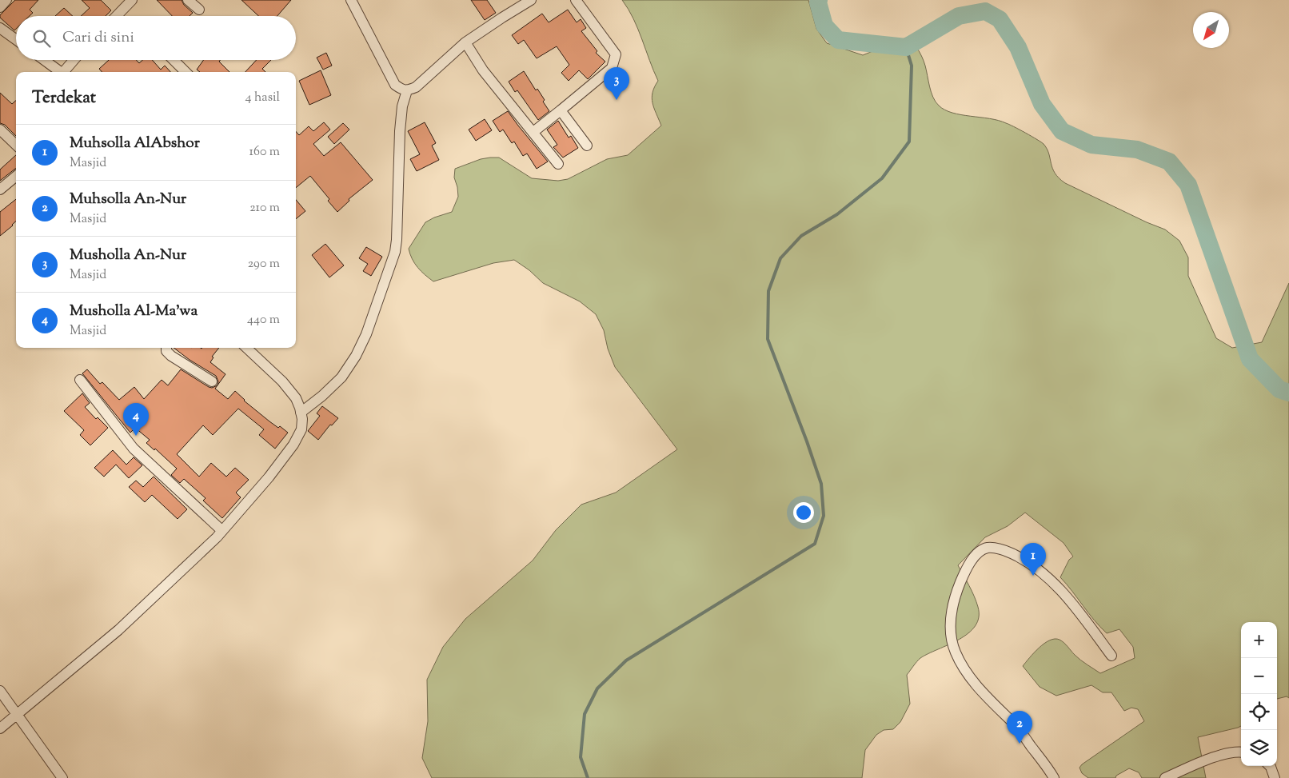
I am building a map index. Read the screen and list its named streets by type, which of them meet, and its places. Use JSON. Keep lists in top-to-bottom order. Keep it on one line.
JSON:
{"north":"bottom left","page":{"search":"Cari di sini","pins":["3","4","1","2"],"heading":["Terdekat","4 hasil"],"list":[{"mark":"1","name":"Muhsolla AlAbshor","note":"Masjid","value":"160 m"},{"mark":"2","name":"Muhsolla An-Nur","note":"Masjid","value":"210 m"},{"mark":"3","name":"Musholla An-Nur","note":"Masjid","value":"290 m"},{"mark":"4","name":"Musholla Al-Ma'wa","note":"Masjid","value":"440 m"}],"map_buttons":["+","−"]}}
